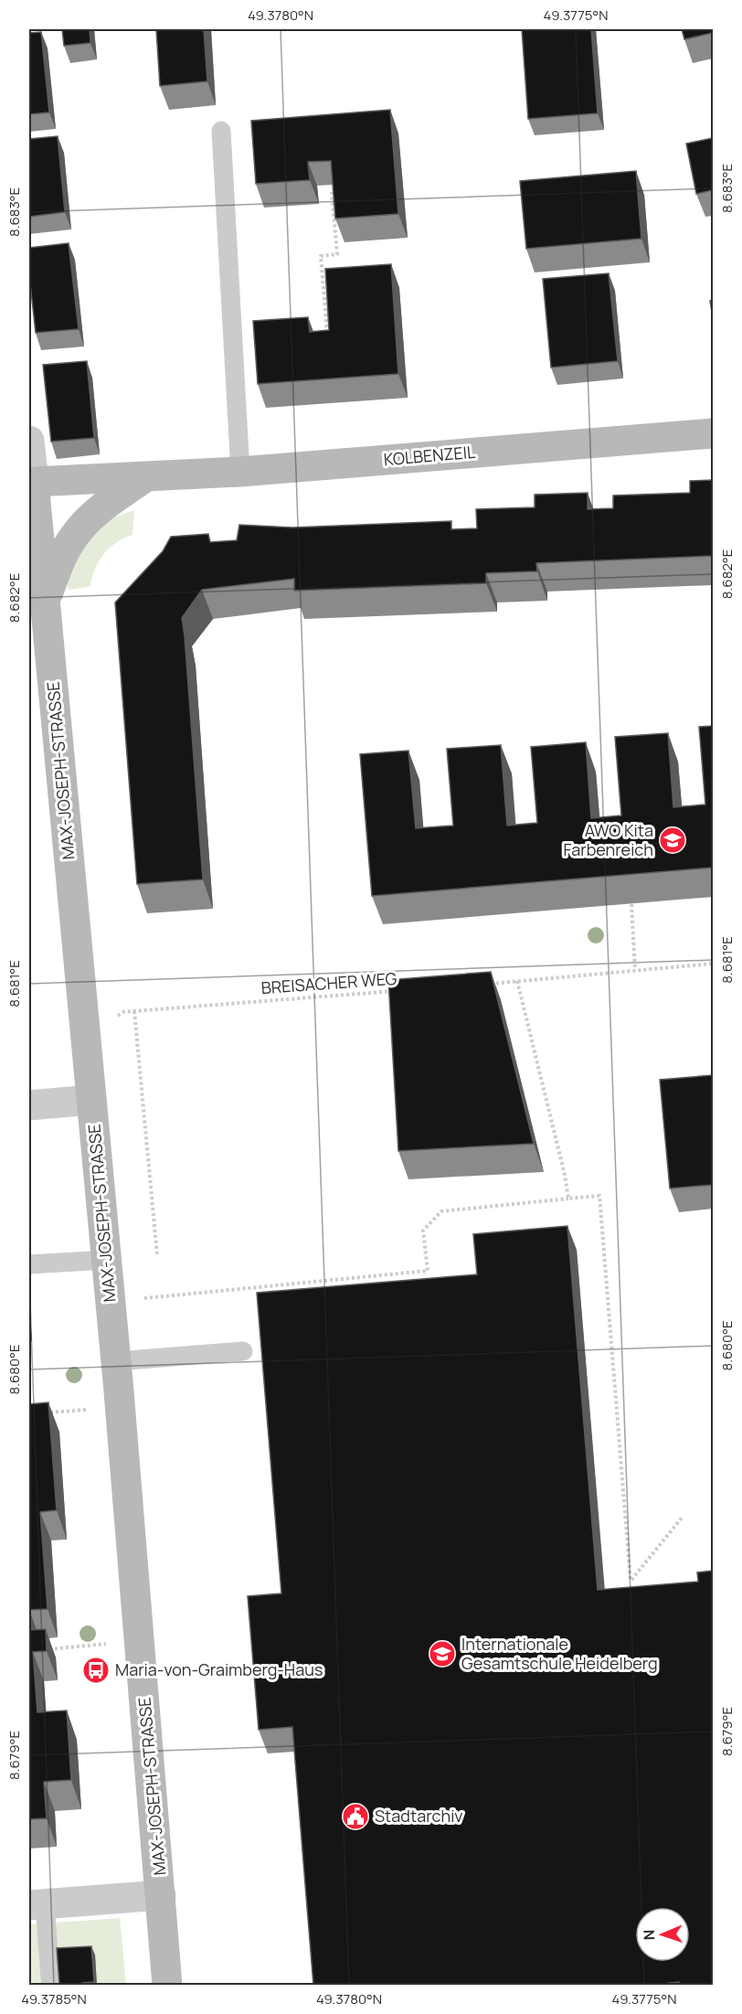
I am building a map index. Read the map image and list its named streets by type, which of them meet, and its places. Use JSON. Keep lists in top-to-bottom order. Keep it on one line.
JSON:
{"streets":{"street":["KOLBENZEIL","MAX-JOSEPH-STRASSE"],"path":["BREISACHER WEG"]},"crossings":[["KOLBENZEIL","MAX-JOSEPH-STRASSE"],["MAX-JOSEPH-STRASSE","BREISACHER WEG"]],"places":{"school or university":["AWO Kita Farbenreich","Internationale Gesamtschule Heidelberg"],"bus stop":["Maria-von-Graimberg-Haus"],"public building":["Stadtarchiv"]},"north":"left","coordinates":["49.3780°N","49.3775°N","8.683°E","8.682°E","8.681°E","8.680°E","8.679°E","49.3785°N"]}
